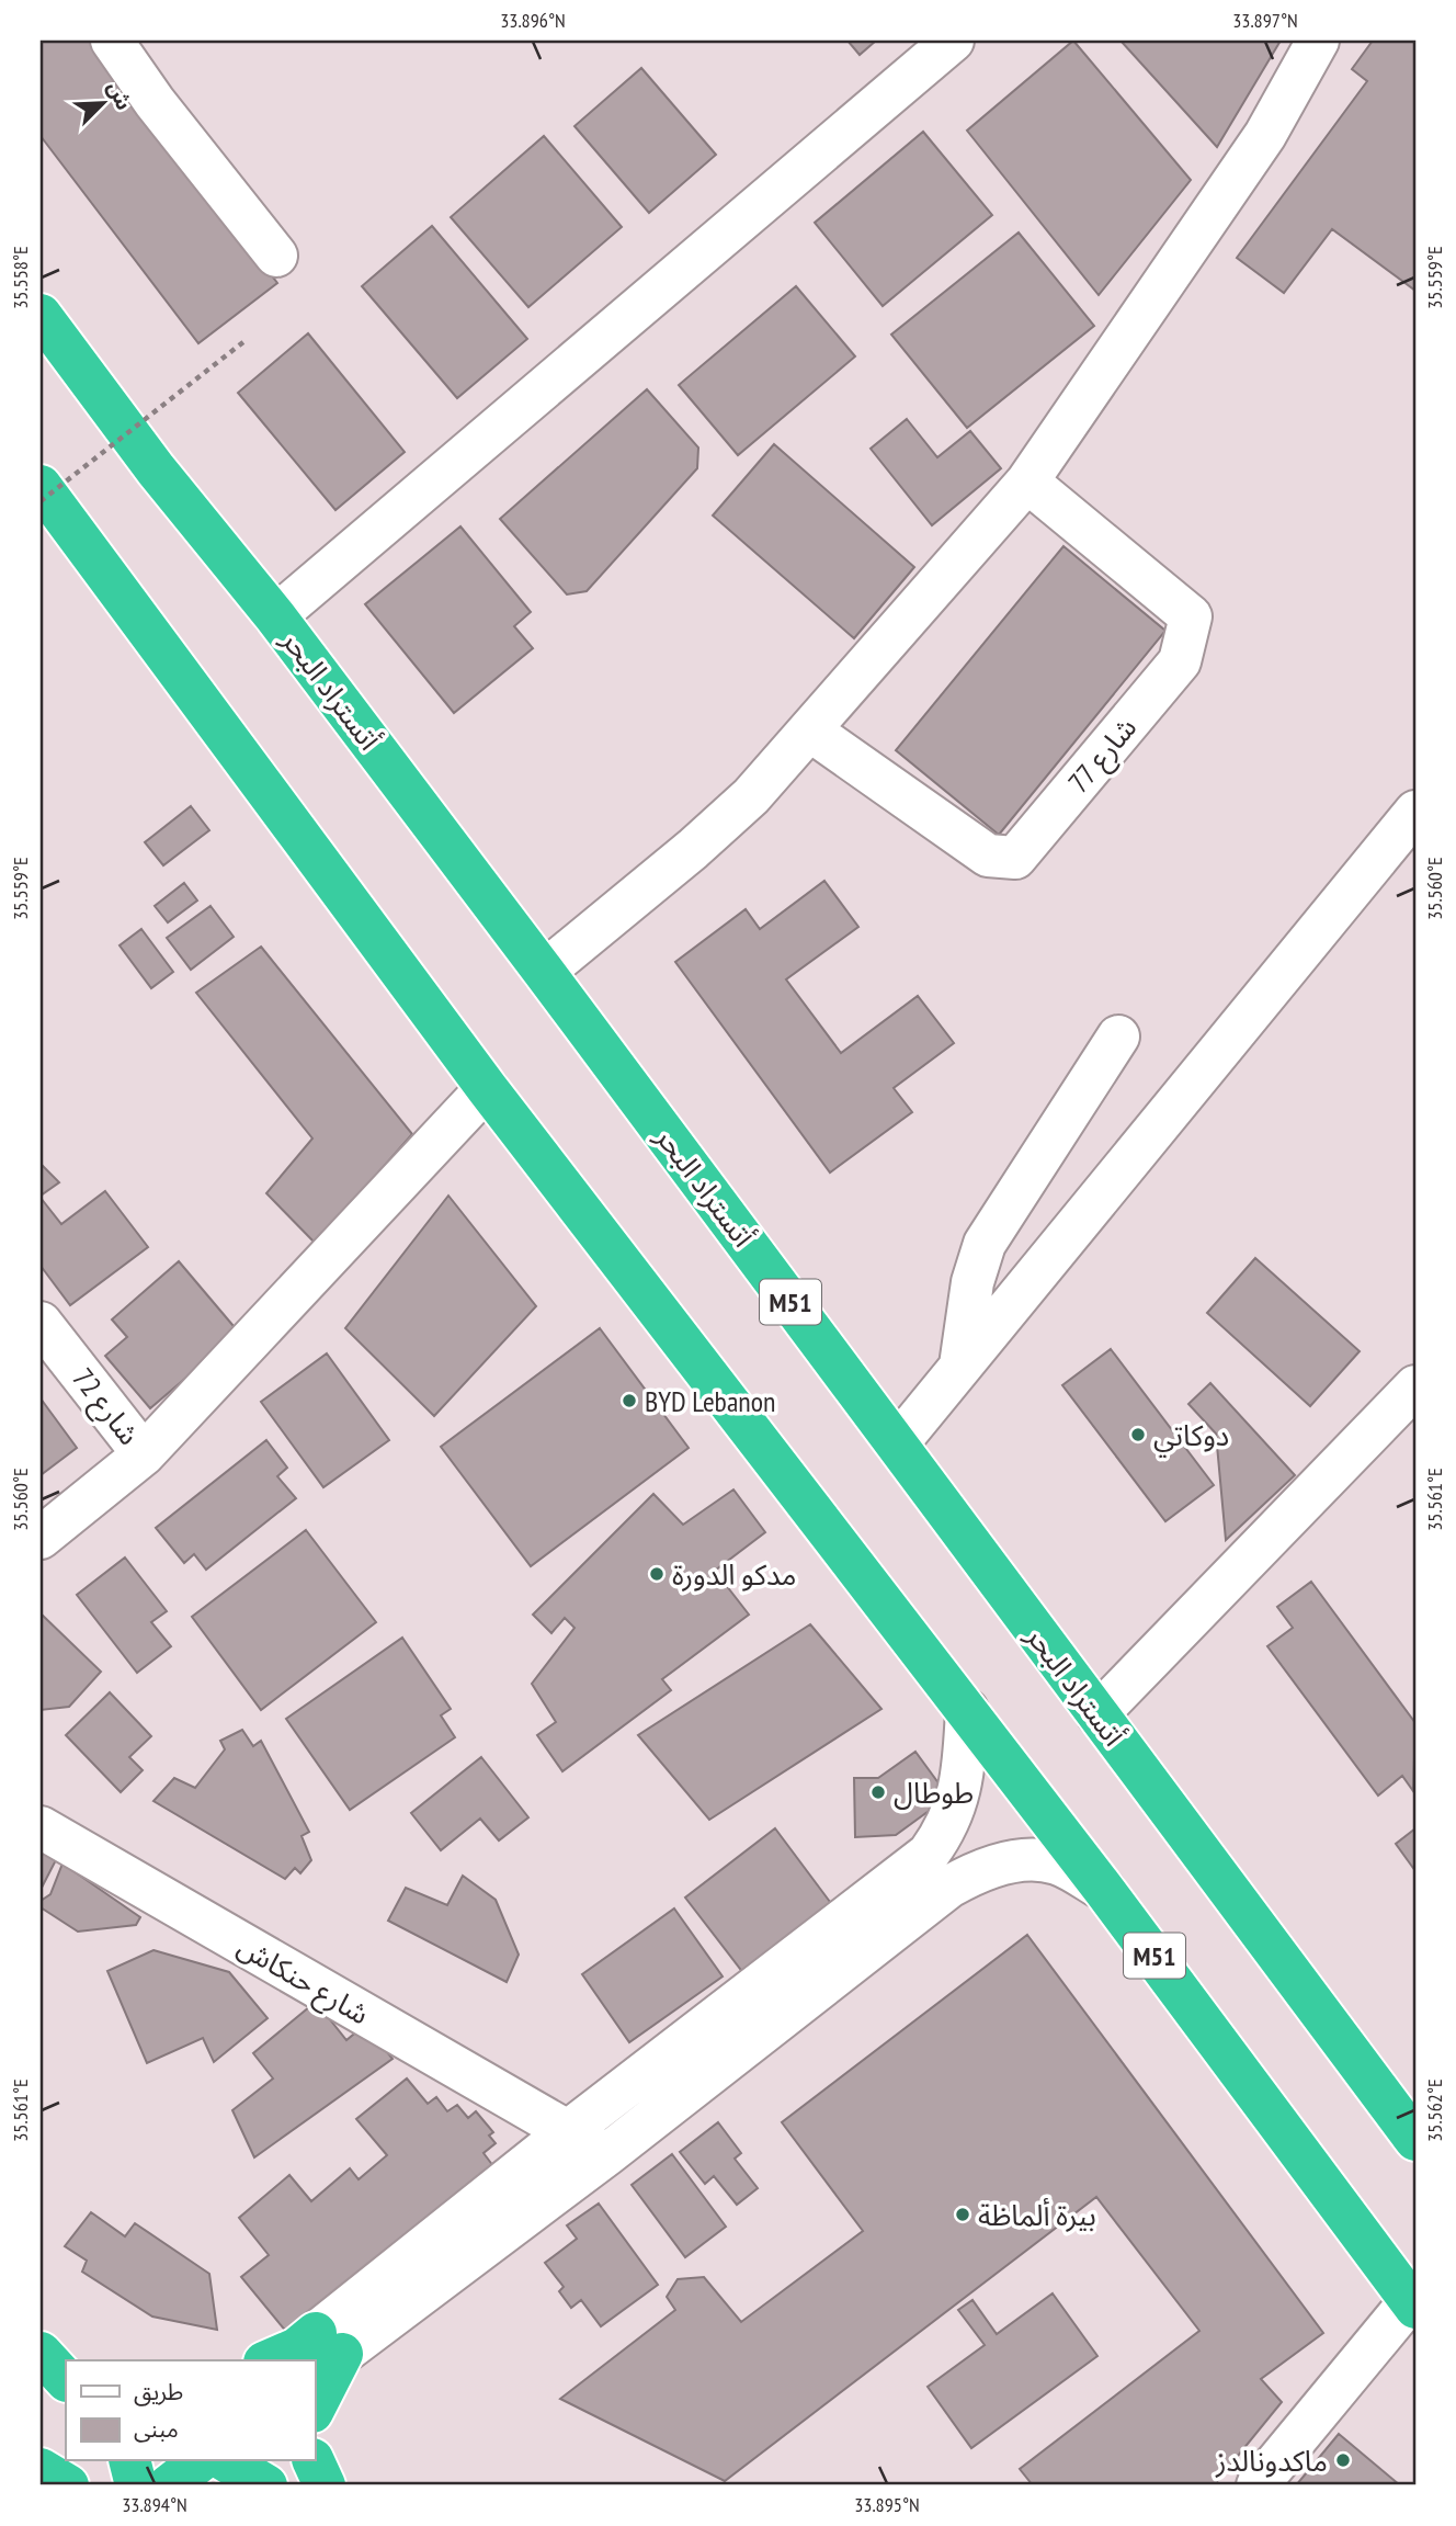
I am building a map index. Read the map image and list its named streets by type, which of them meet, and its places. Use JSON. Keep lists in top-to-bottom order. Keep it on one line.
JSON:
{"streets":{"highway":["أتستراد البحر","M51"],"street":["شارع 77","شارع 72","شارع حنكاش"]},"places":["BYD Lebanon","دوكاتي","مدكو الدورة","طوطال","بيرة ألماظة","ماكدونالدز"],"legend":["طريق","مبنى"],"north":"top right","coordinates":["33.896°N","33.897°N","35.559°E","35.558°E","35.560°E","35.561°E","35.562°E","33.894°N","33.895°N"]}
